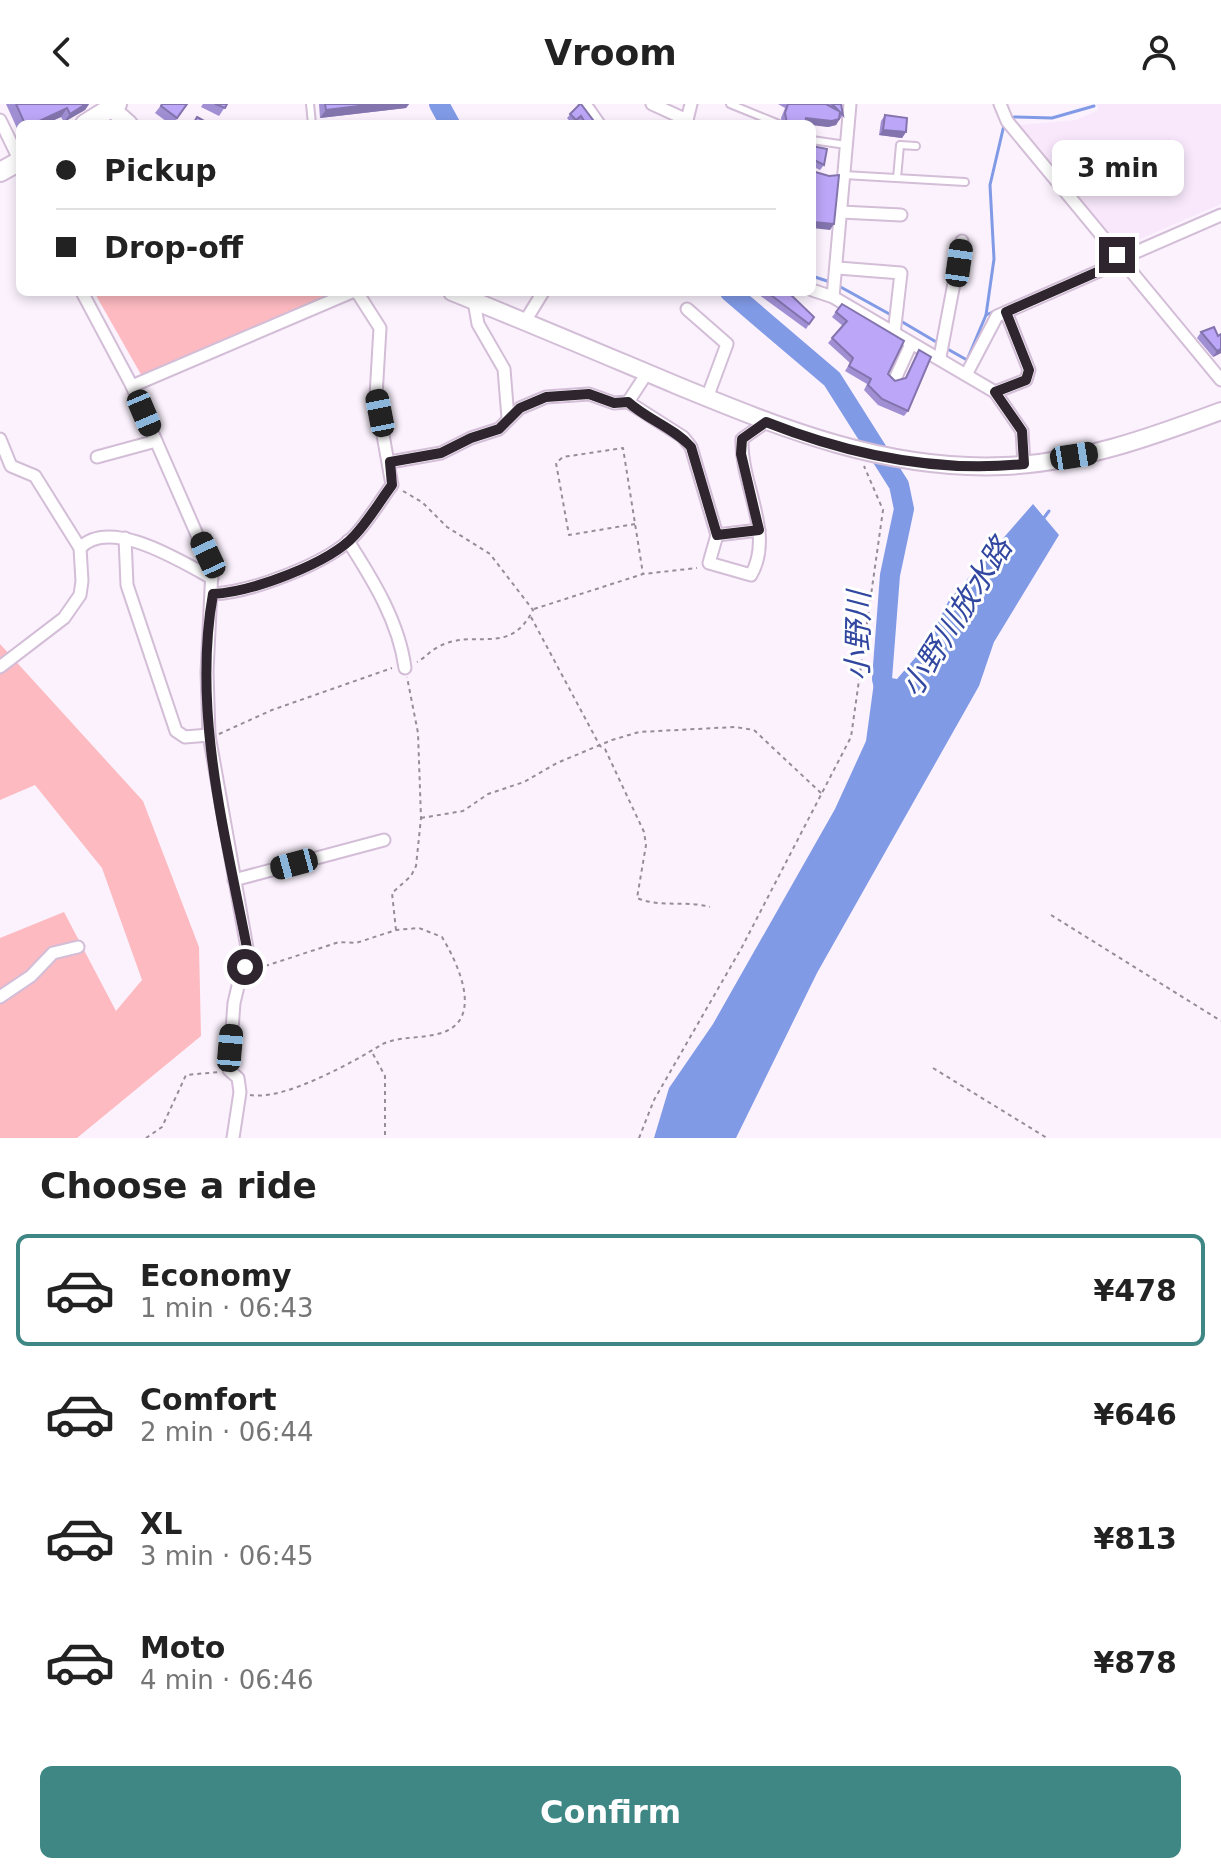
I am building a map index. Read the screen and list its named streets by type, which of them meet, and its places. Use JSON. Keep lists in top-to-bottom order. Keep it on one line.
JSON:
{"water":["小野川放水路","小野川"],"page":{"header":"Vroom","banner":["Pickup","Drop-off"],"bubble":"3 min","heading":"Choose a ride","list":[{"name":"Economy","note":"1 min · 06:43","value":"¥478"},{"name":"Comfort","note":"2 min · 06:44","value":"¥646"},{"name":"XL","note":"3 min · 06:45","value":"¥813"},{"name":"Moto","note":"4 min · 06:46","value":"¥878"}],"buttons":"Confirm"}}
